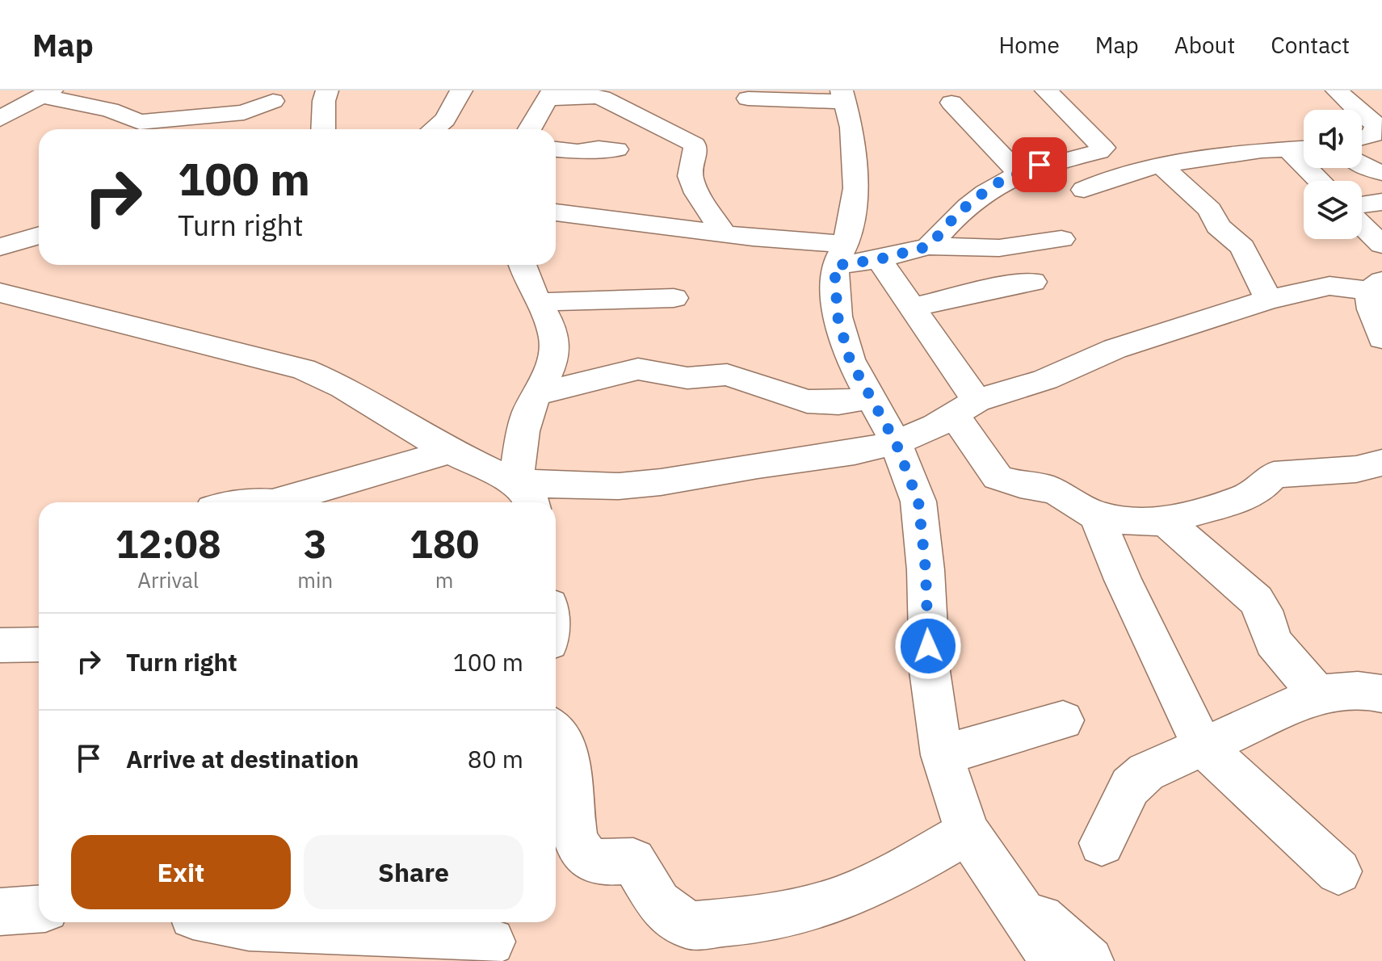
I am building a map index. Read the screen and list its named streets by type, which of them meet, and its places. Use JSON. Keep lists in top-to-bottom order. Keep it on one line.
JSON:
{"page":{"header":"Map","nav":["Home","Map","About","Contact"],"turn":["100 m","Turn right"],"eta":["12:08","Arrival","3","min","180","m"],"list":[{"name":"Turn right","value":"100 m"},{"name":"Arrive at destination","value":"80 m"}],"buttons":["Exit","Share"]}}
